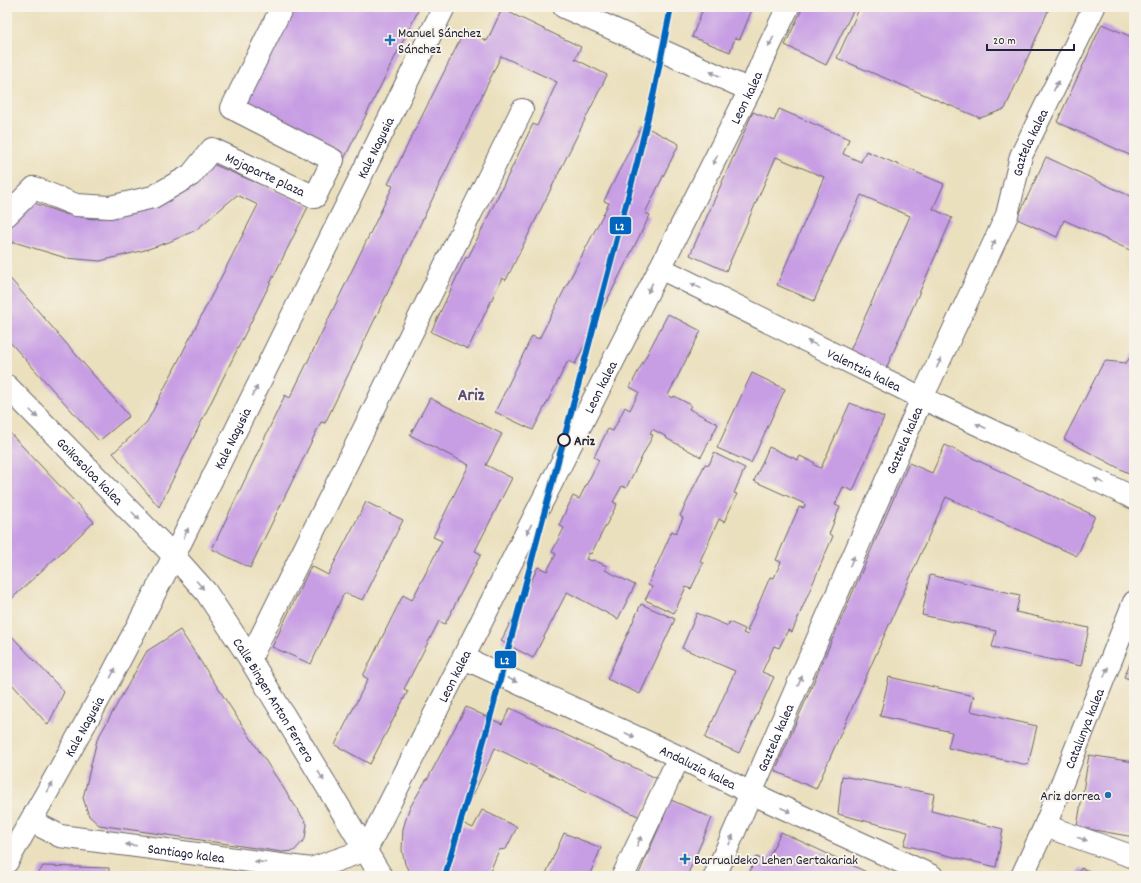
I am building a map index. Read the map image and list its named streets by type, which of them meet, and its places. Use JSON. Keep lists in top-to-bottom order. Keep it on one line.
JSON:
{"streets":{"street":["Leon kalea","Gaztela kalea","Kale Nagusia","Mojaparte plaza","Valentzia kalea","Goikosoloa kalea","Calle Bingen Anton Ferrero","Catalunya kalea","Andaluzia kalea","Santiago kalea"]},"crossings":[["Leon kalea","Valentzia kalea"],["Leon kalea","Calle Bingen Anton Ferrero"],["Leon kalea","Andaluzia kalea"],["Leon kalea","Santiago kalea"],["Gaztela kalea","Valentzia kalea"],["Gaztela kalea","Andaluzia kalea"],["Kale Nagusia","Goikosoloa kalea"],["Kale Nagusia","Calle Bingen Anton Ferrero"],["Kale Nagusia","Santiago kalea"],["Goikosoloa kalea","Calle Bingen Anton Ferrero"],["Calle Bingen Anton Ferrero","Santiago kalea"]],"one_way":["Gaztela kalea","Valentzia kalea","Goikosoloa kalea","Calle Bingen Anton Ferrero","Catalunya kalea","Andaluzia kalea","Santiago kalea"],"districts":["Ariz"],"places":{"health":["Manuel Sánchez Sánchez","Barrualdeko Lehen Gertakariak"],"other":["Ariz","Ariz dorrea"]},"lines":["transit line L2"],"scale_bar":"20 m"}
